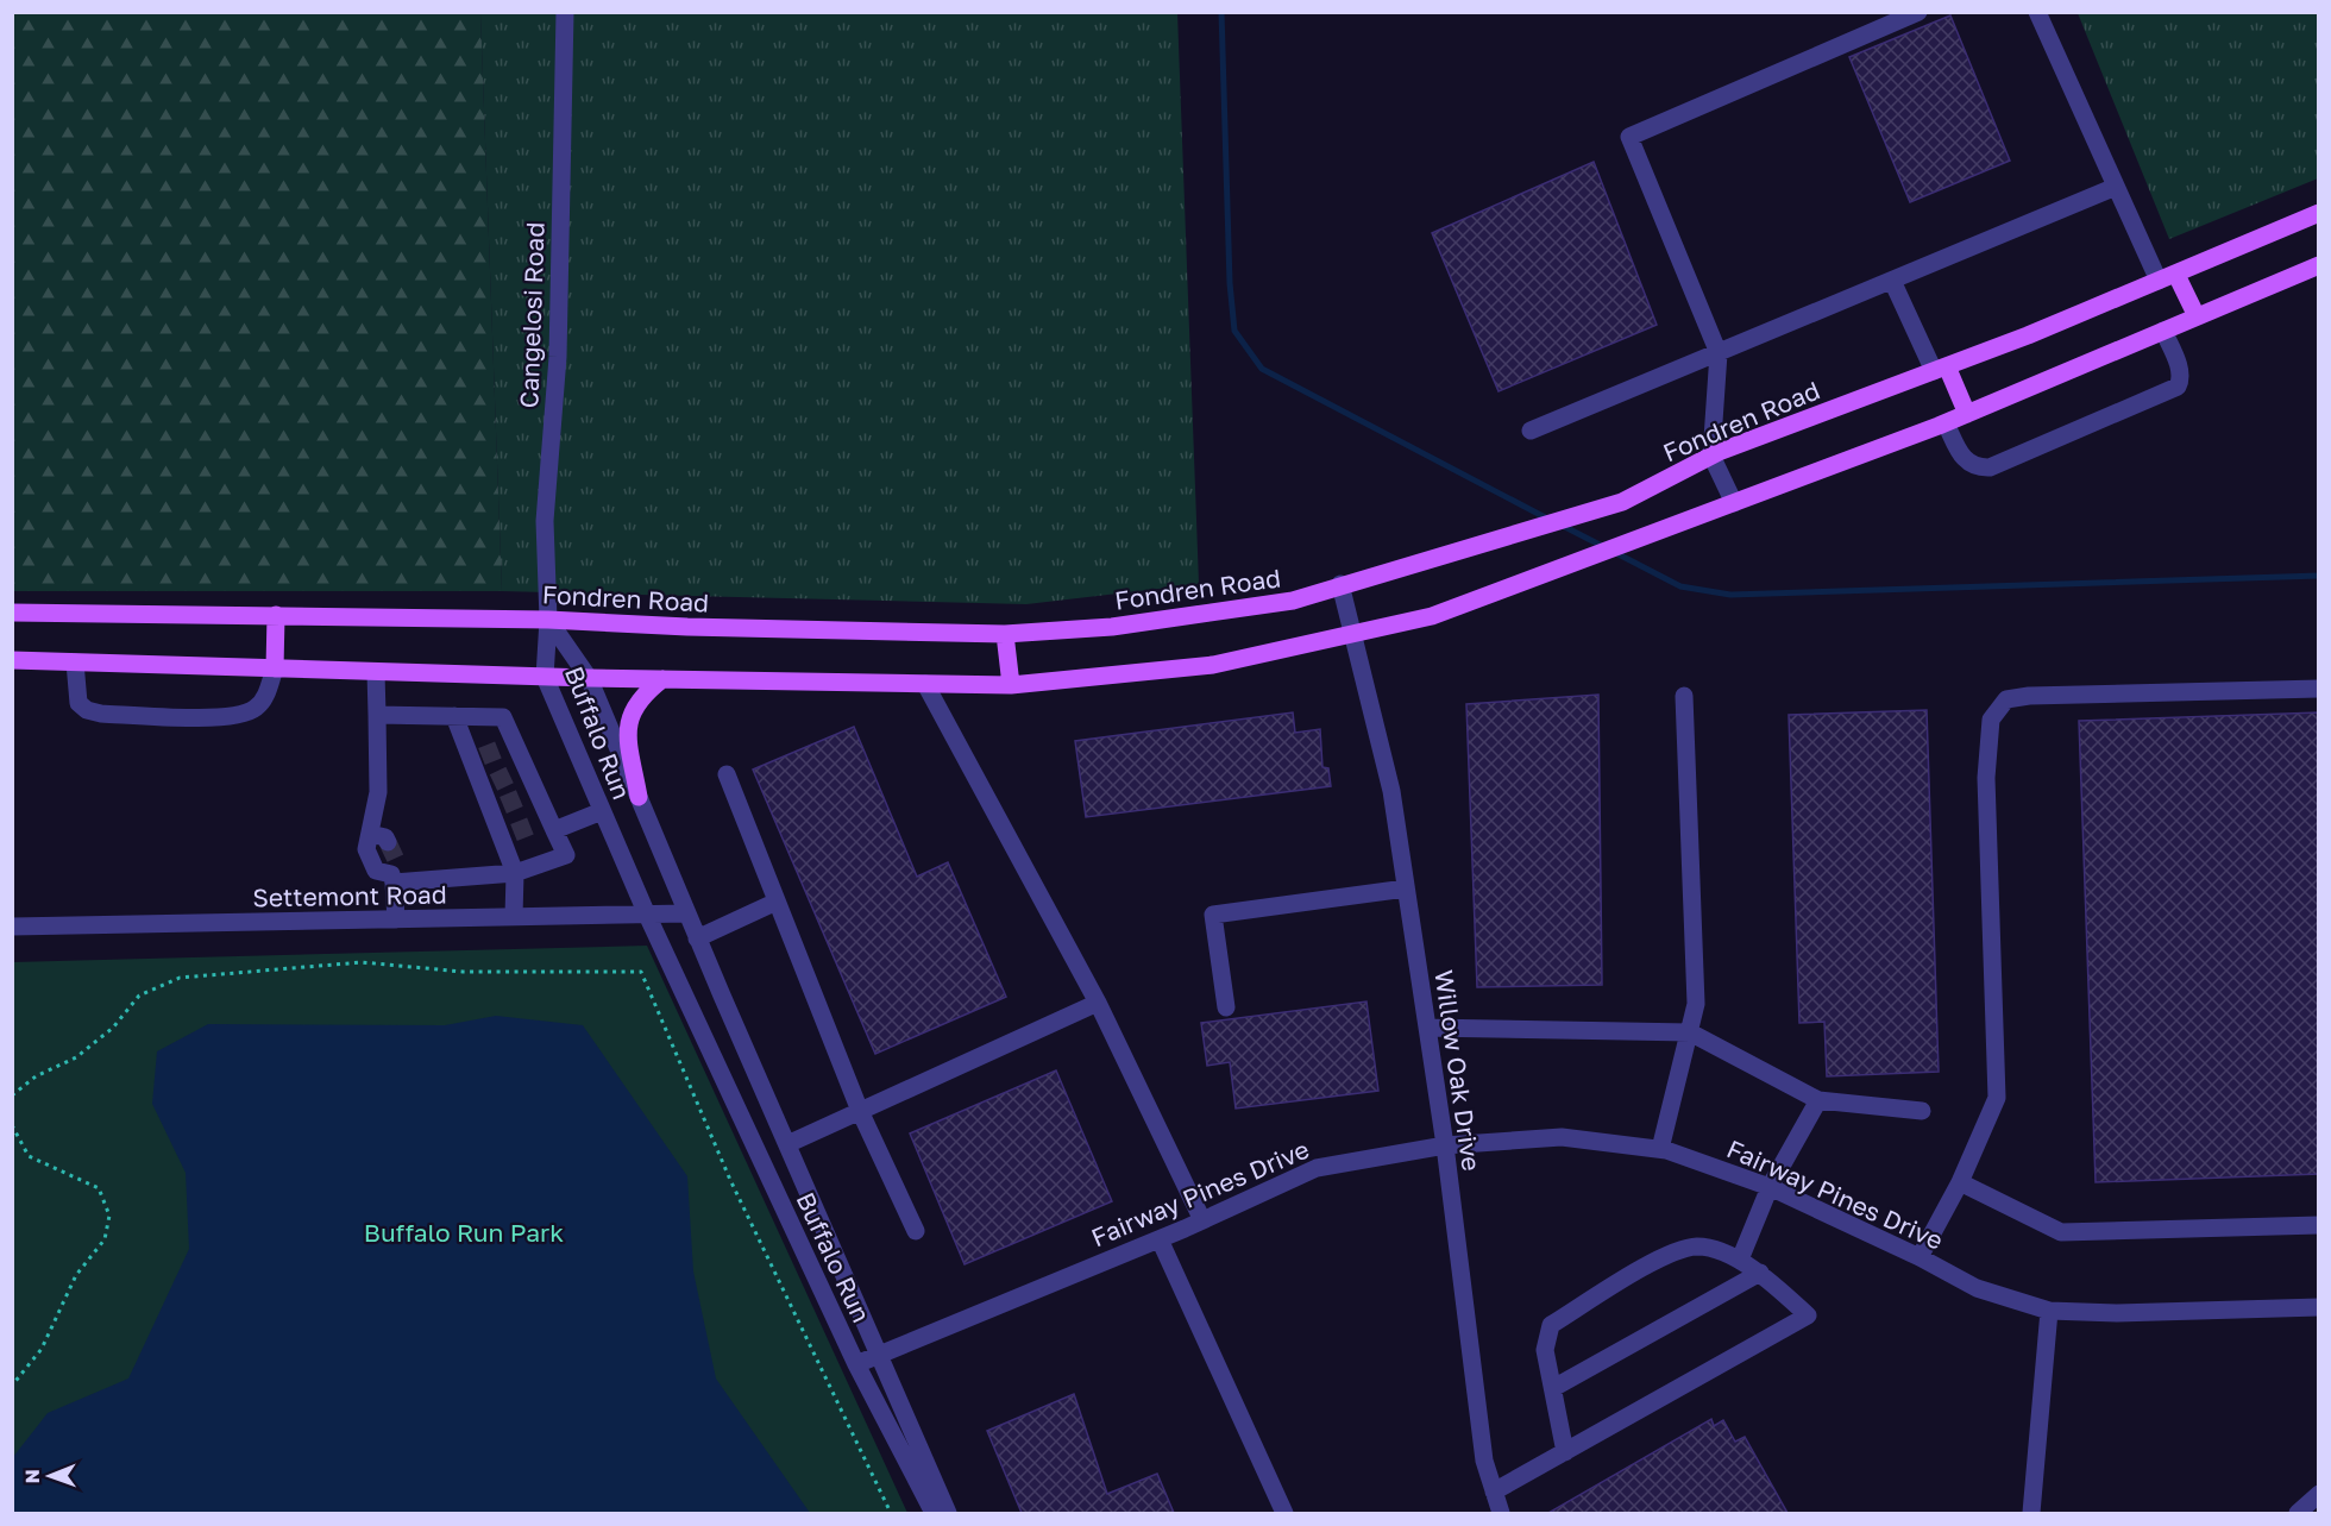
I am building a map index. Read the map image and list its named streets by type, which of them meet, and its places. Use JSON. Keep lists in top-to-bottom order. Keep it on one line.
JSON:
{"streets":{"main road":["Fondren Road"],"street":["Cangelosi Road","Buffalo Run","Settemont Road","Willow Oak Drive","Fairway Pines Drive"]},"crossings":[["Cangelosi Road","Fondren Road"],["Cangelosi Road","Buffalo Run"],["Fondren Road","Buffalo Run"],["Fondren Road","Willow Oak Drive"],["Buffalo Run","Settemont Road"],["Buffalo Run","Fairway Pines Drive"],["Willow Oak Drive","Fairway Pines Drive"]],"parks":["Buffalo Run Park"],"north":"left"}
